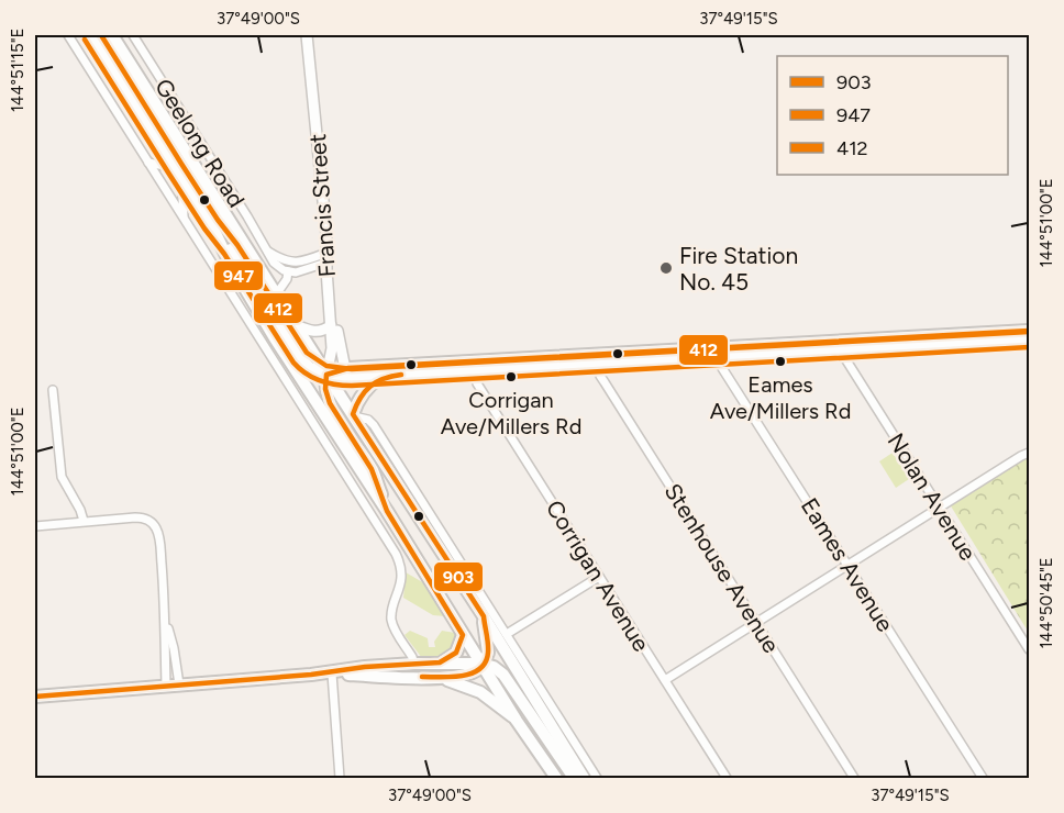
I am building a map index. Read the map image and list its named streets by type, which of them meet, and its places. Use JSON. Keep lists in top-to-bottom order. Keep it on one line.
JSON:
{"streets":{"main road":["Geelong Road","Francis Street"],"street":["Nolan Avenue","Eames Avenue","Stenhouse Avenue","Corrigan Avenue"]},"crossings":[["Geelong Road","Francis Street"]],"places":["Fire Station No. 45","Eames Ave/Millers Rd","Corrigan Ave/Millers Rd"],"lines":["transit line 412","transit line 947","transit line 903"],"legend":["903","947","412"],"coordinates":["37°49'00\"S","37°49'15\"S","144°51'15\"E","144°51'00\"E","144°50'45\"E"]}
